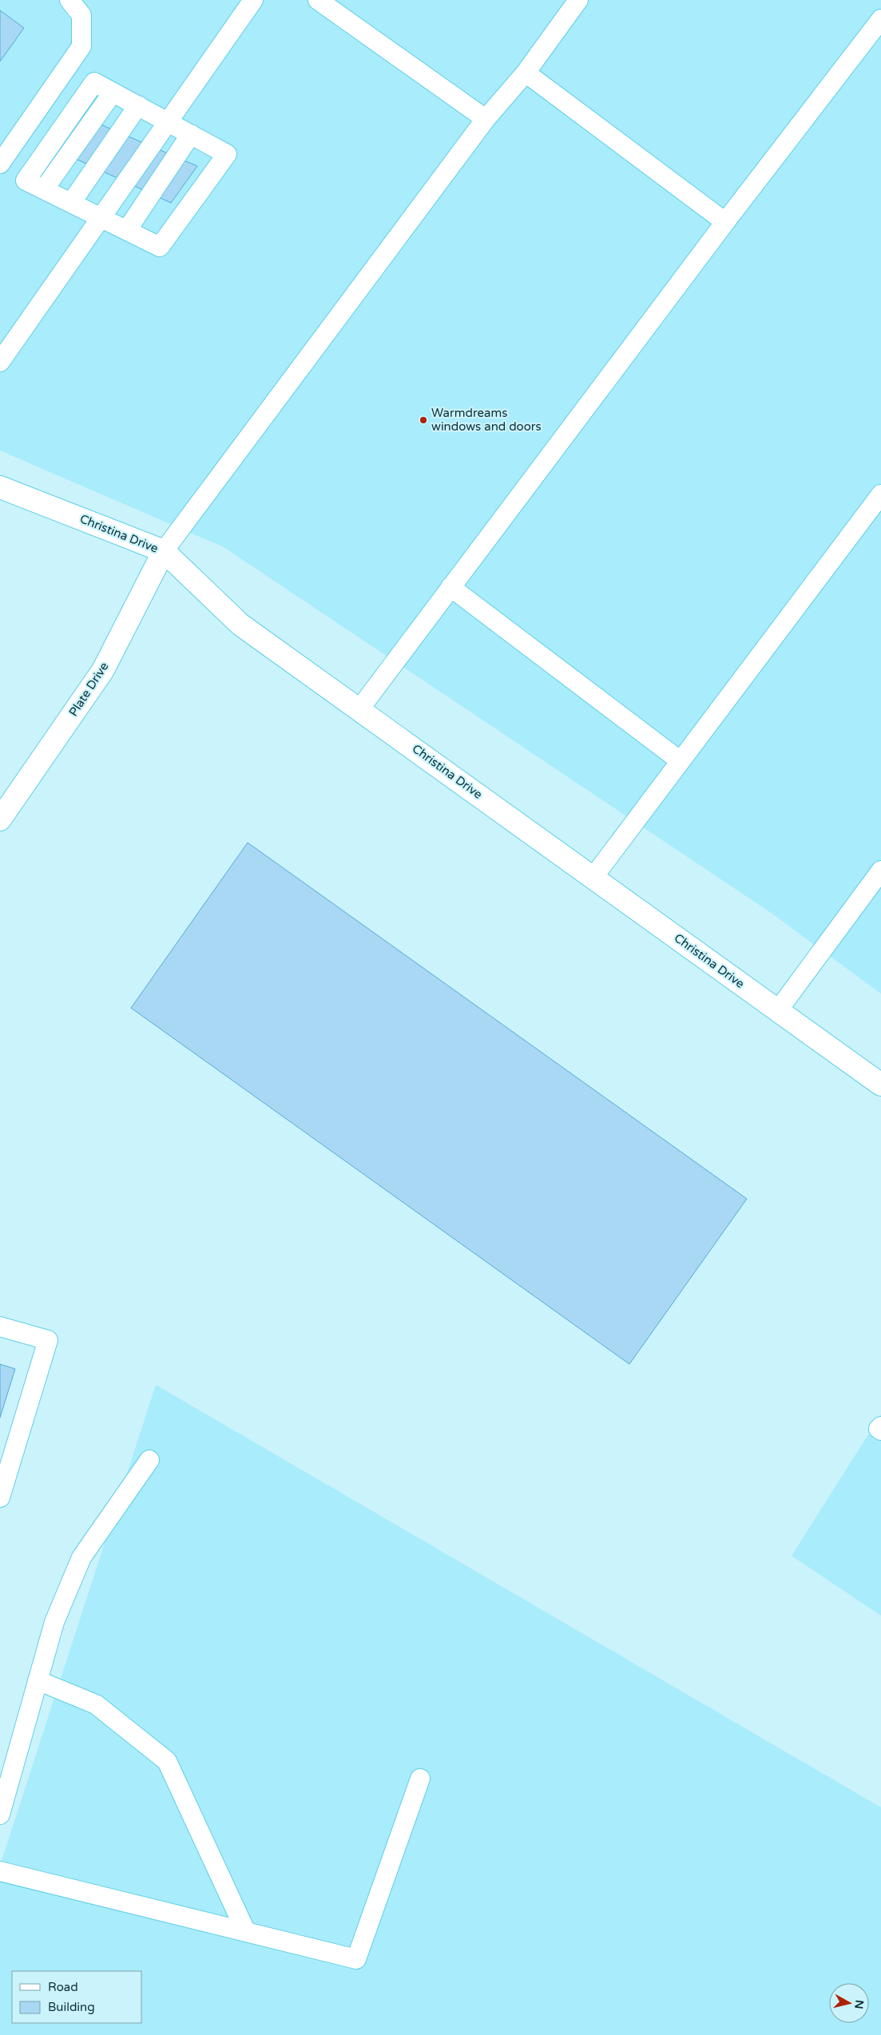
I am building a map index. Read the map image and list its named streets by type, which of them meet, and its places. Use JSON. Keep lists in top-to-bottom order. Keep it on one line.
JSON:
{"streets":{"street":["Christina Drive","Plate Drive"]},"crossings":[["Christina Drive","Plate Drive"]],"places":["Warmdreams windows and doors"],"legend":["Road","Building"],"north":"right"}
